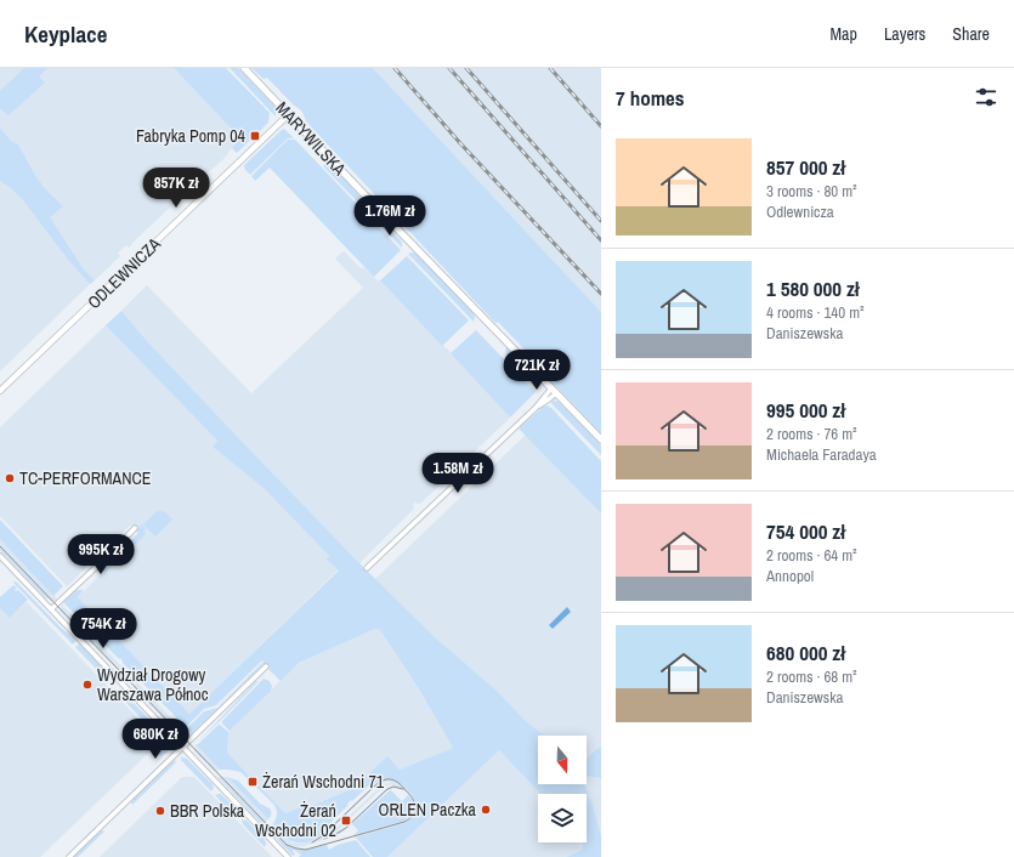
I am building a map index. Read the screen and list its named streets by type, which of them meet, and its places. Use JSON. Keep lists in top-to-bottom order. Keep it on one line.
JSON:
{"streets":{"main road":["MARYWILSKA"],"street":["ODLEWNICZA"]},"crossings":[["MARYWILSKA","ODLEWNICZA"]],"places":{"transit":["Fabryka Pomp 04","Żerań Wschodni 71","Żerań Wschodni 02"],"other":["TC-PERFORMANCE","Wydział Drogowy Warszawa Północ","ORLEN Paczka","BBR Polska"]},"north":"bottom","page":{"header":"Keyplace","nav":["Map","Layers","Share"],"heading":"7 homes","list":[{"name":"857 000 zł","note":"3 rooms · 80 m² · Odlewnicza"},{"name":"1 580 000 zł","note":"4 rooms · 140 m² · Daniszewska"},{"name":"995 000 zł","note":"2 rooms · 76 m² · Michaela Faradaya"},{"name":"754 000 zł","note":"2 rooms · 64 m² · Annopol"},{"name":"680 000 zł","note":"2 rooms · 68 m² · Daniszewska"}],"price":["857K zł","1.76M zł","721K zł","1.58M zł","995K zł","754K zł","680K zł"]}}
